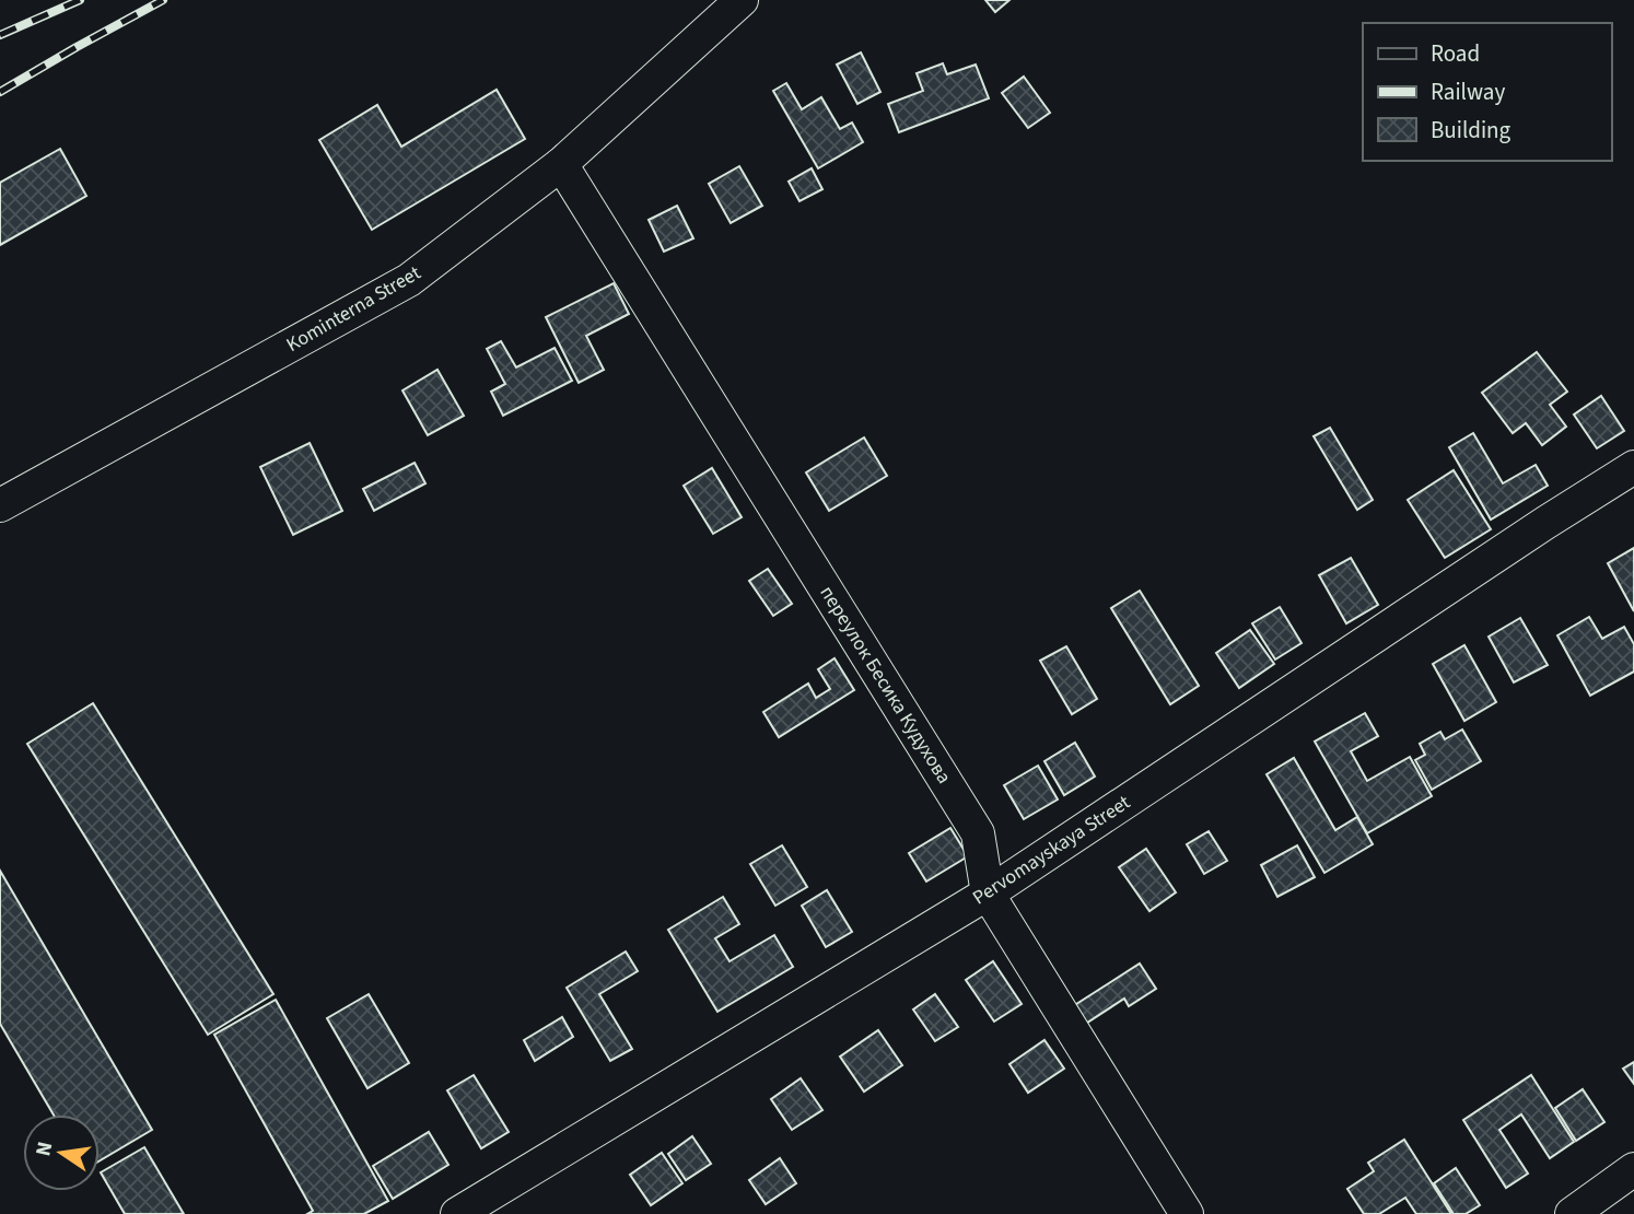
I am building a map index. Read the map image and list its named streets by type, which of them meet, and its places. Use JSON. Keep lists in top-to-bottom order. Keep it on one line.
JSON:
{"streets":{"street":["Kominterna Street","переулок Бесика Кудухова","Pervomayskaya Street"]},"crossings":[["Kominterna Street","переулок Бесика Кудухова"],["переулок Бесика Кудухова","Pervomayskaya Street"]],"legend":["Road","Railway","Building"],"north":"left"}
